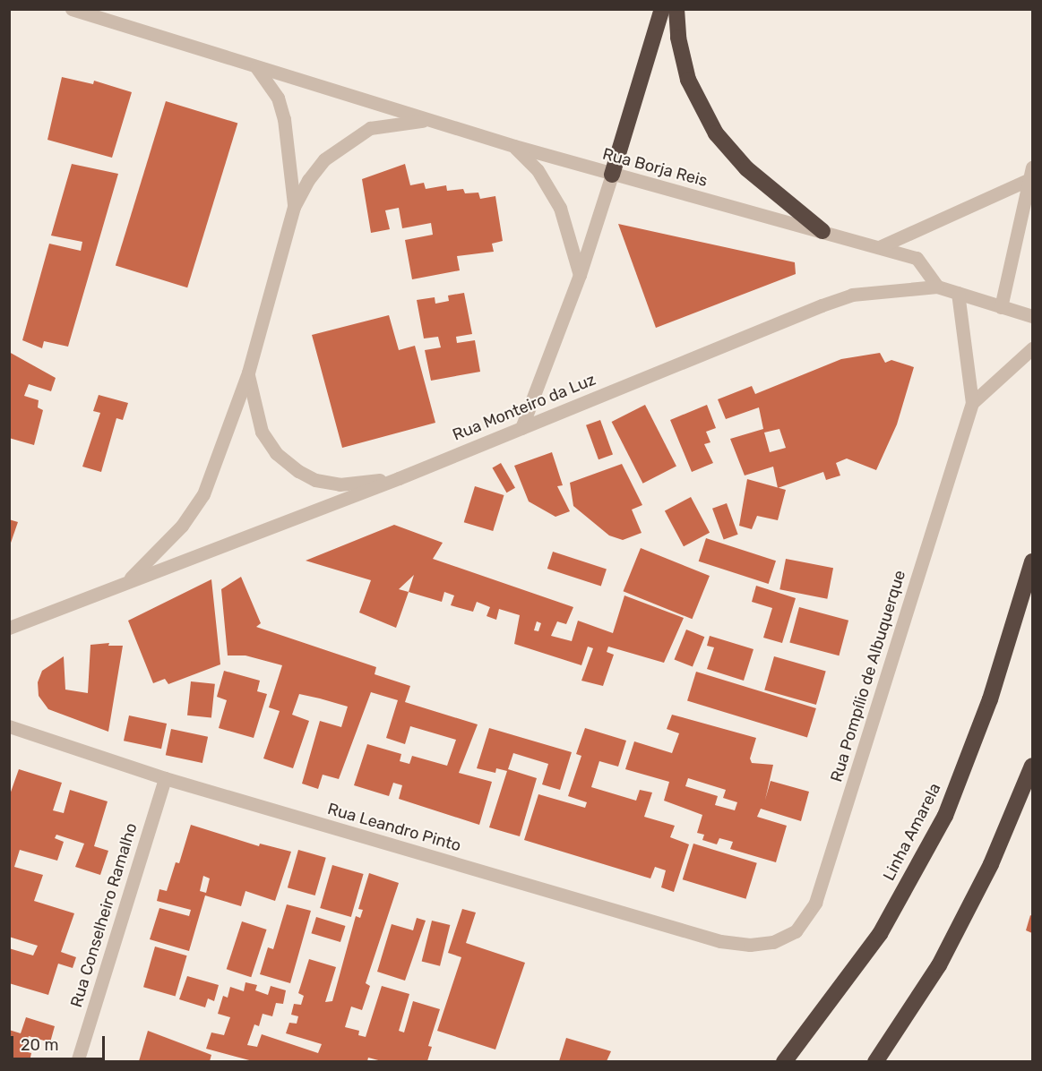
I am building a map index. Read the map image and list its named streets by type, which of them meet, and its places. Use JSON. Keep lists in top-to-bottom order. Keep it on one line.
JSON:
{"streets":{"highway":["Linha Amarela"],"street":["Rua Borja Reis","Rua Monteiro da Luz","Rua Pompílio de Albuquerque","Rua Leandro Pinto","Rua Conselheiro Ramalho"]},"crossings":[["Rua Borja Reis","Rua Monteiro da Luz"],["Rua Pompílio de Albuquerque","Rua Leandro Pinto"],["Rua Leandro Pinto","Rua Conselheiro Ramalho"]],"scale_bar":"20 m"}
